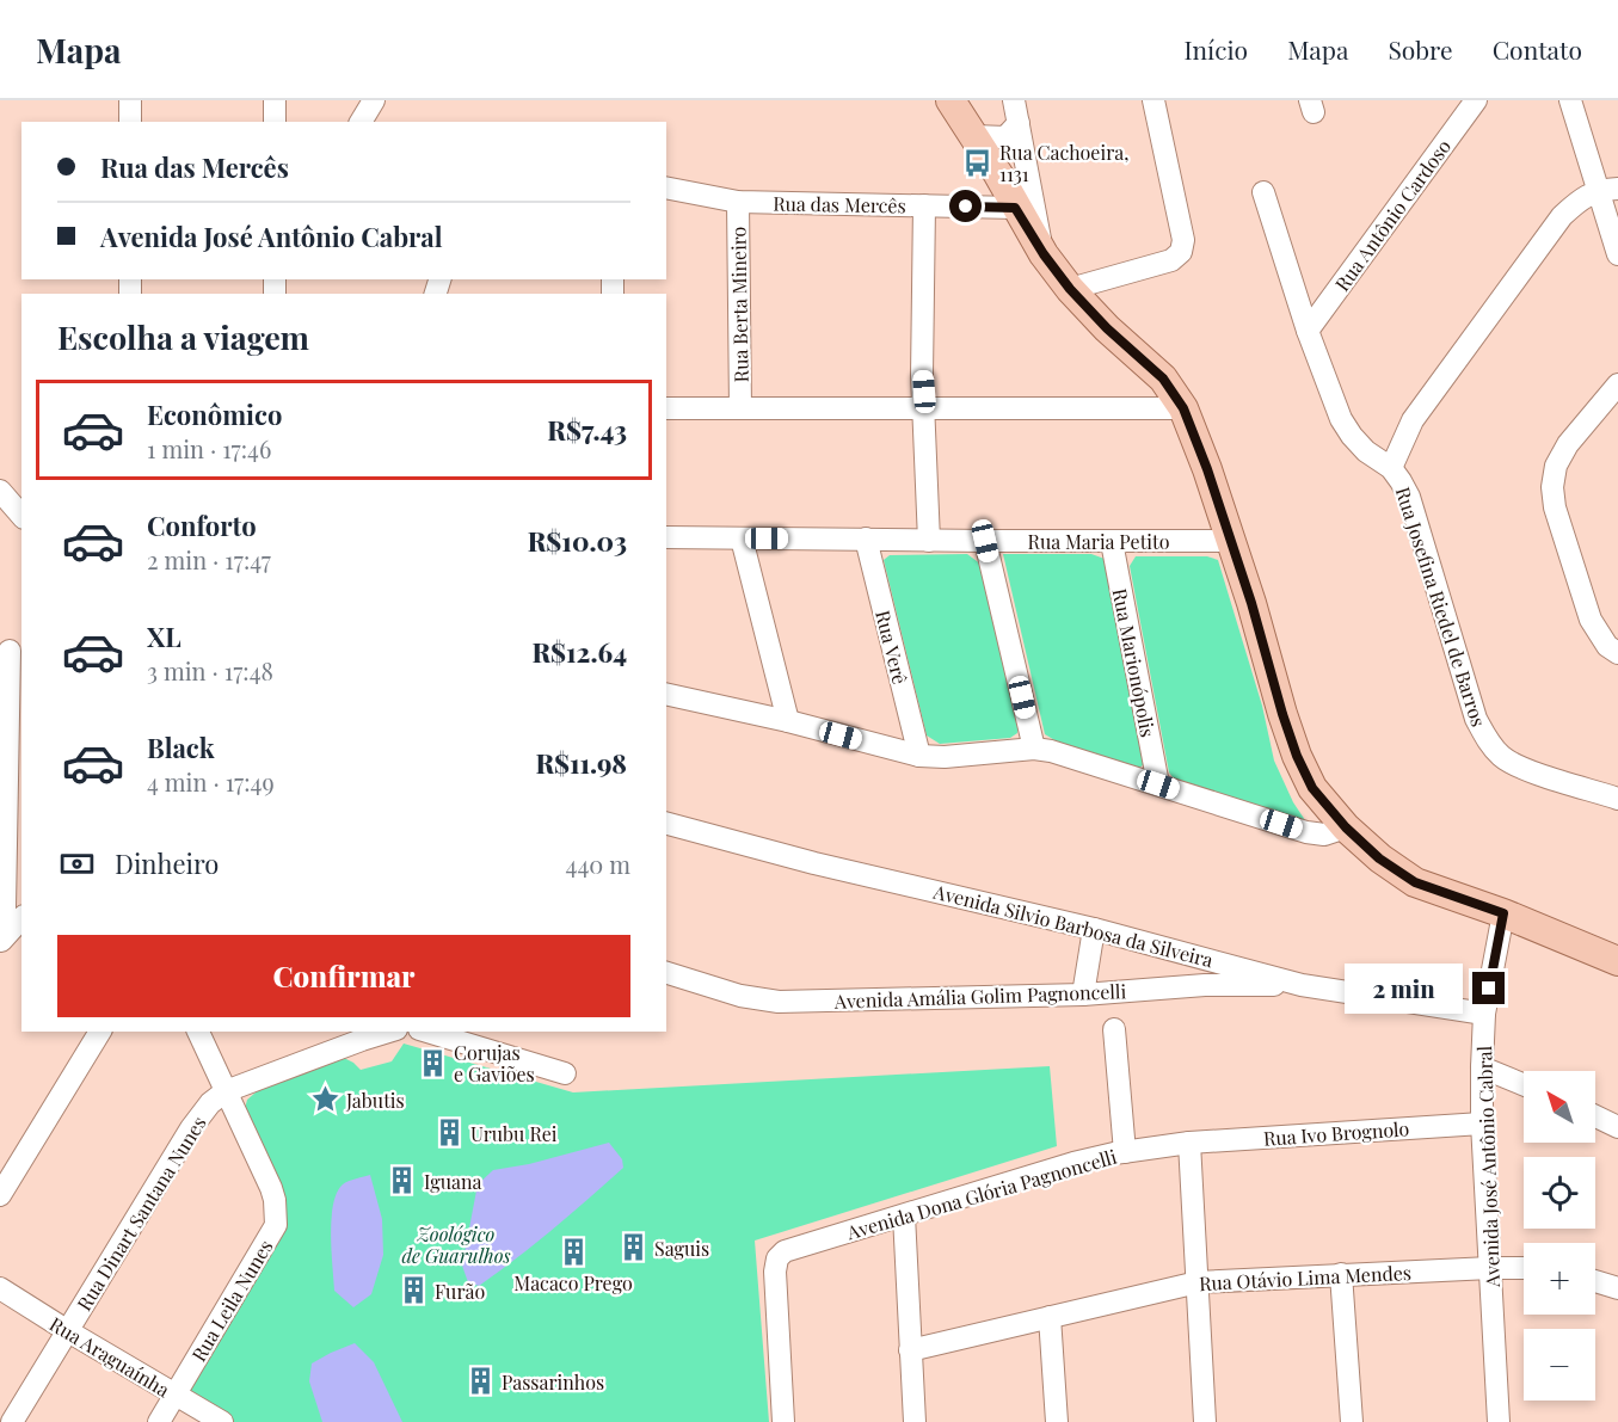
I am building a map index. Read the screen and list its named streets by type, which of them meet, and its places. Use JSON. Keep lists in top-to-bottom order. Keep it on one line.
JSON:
{"streets":{"street":["Rua das Mercês","Rua Antônio Cardoso","Rua Berta Mineiro","Rua Maria Petito","Rua Josefina Riedel de Barros","Rua Verê","Rua Marionópolis","Avenida Silvio Barbosa da Silveira","Avenida Amália Golim Pagnoncelli","Rua Ivo Brognolo","Avenida José Antônio Cabral","Avenida Dona Glória Pagnoncelli","Rua Dinart Santana Nunes","Rua Otávio Lima Mendes","Rua Leila Nunes","Rua Araguaínha"]},"crossings":[["Rua das Mercês","Rua Berta Mineiro"],["Rua Antônio Cardoso","Rua Josefina Riedel de Barros"],["Rua Maria Petito","Rua Verê"],["Rua Maria Petito","Rua Marionópolis"],["Avenida Silvio Barbosa da Silveira","Avenida Amália Golim Pagnoncelli"],["Avenida Silvio Barbosa da Silveira","Avenida José Antônio Cabral"],["Rua Ivo Brognolo","Avenida José Antônio Cabral"],["Rua Ivo Brognolo","Avenida Dona Glória Pagnoncelli"],["Avenida José Antônio Cabral","Rua Otávio Lima Mendes"],["Rua Dinart Santana Nunes","Rua Leila Nunes"],["Rua Dinart Santana Nunes","Rua Araguaínha"],["Rua Leila Nunes","Rua Araguaínha"]],"parks":["Zoológico de Guarulhos"],"places":{"bus stop":["Rua Cachoeira, 1131"],"building":["Corujas e Gaviões","Urubu Rei","Iguana","Saguis","Macaco Prego","Furão","Passarinhos"],"place":["Jabutis"]},"north":"top left","page":{"header":"Mapa","nav":["Início","Mapa","Sobre","Contato"],"banner":["Rua das Mercês","Avenida José Antônio Cabral"],"heading":"Escolha a viagem","list":[{"name":"Econômico","note":"1 min · 17:46","value":"R$7.43"},{"name":"Conforto","note":"2 min · 17:47","value":"R$10.03"},{"name":"XL","note":"3 min · 17:48","value":"R$12.64"},{"name":"Black","note":"4 min · 17:49","value":"R$11.98"}],"pay":["Dinheiro","440 m"],"buttons":"Confirmar","bubble":"2 min","map_buttons":["+","−"]}}
